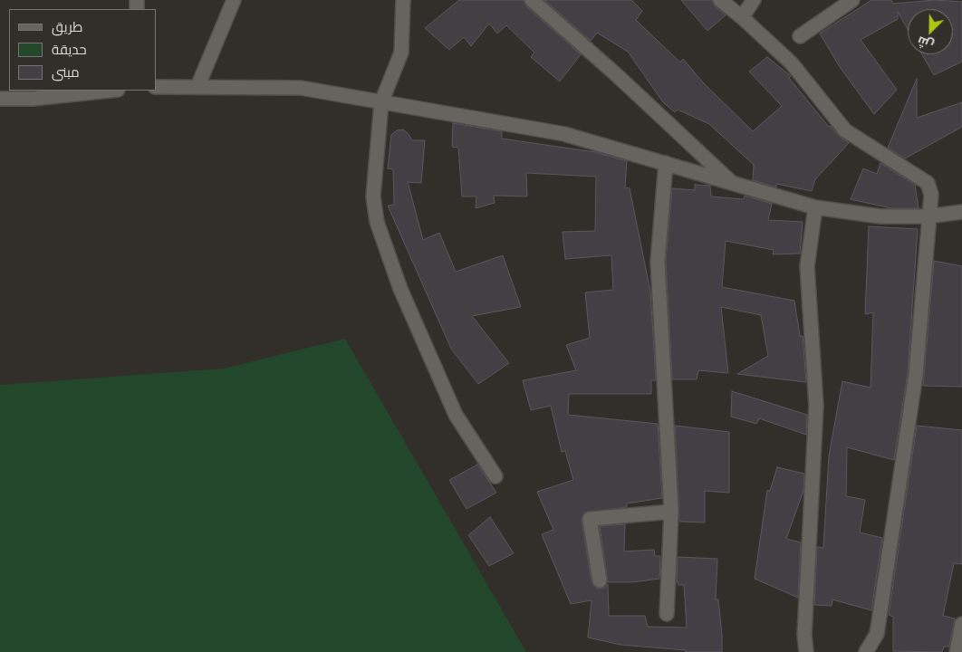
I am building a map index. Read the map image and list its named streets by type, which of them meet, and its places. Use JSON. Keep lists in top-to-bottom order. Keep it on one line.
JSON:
{"legend":["طريق","حديقة","مبنى"],"north":"bottom left"}
